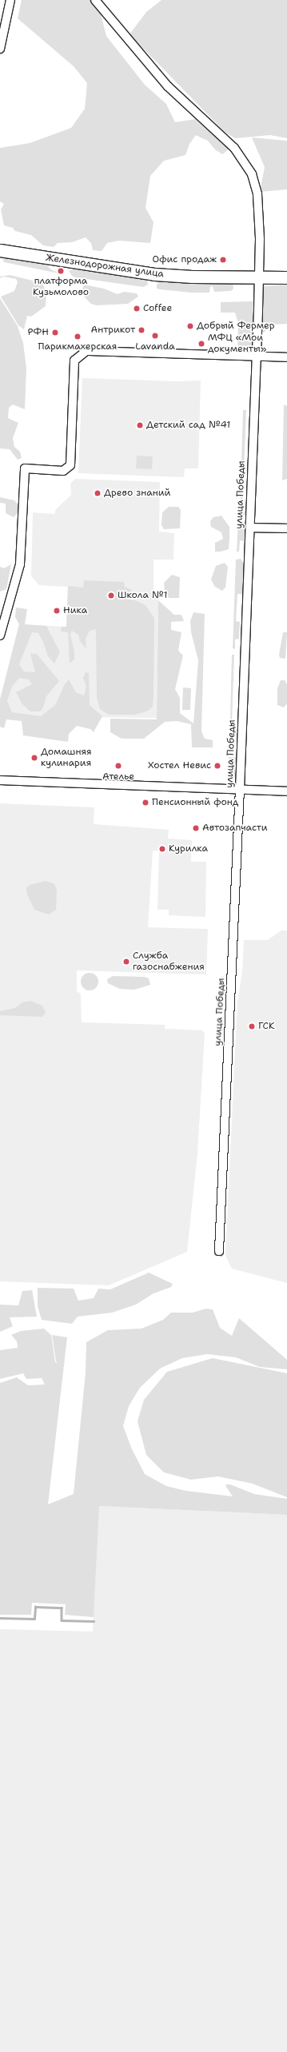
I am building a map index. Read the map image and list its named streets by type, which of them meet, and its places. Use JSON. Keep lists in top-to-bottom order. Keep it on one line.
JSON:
{"streets":{"main road":["Железнодорожная улица"],"street":["улица Победы"]},"crossings":[["Железнодорожная улица","улица Победы"]],"places":["Офис продаж","платформа Кузьмолово","Coffee","Добрый Фермер","Антрикот","РФН","Lavanda","Парикмахерская","МФЦ «Мои документы»","Детский сад №41","Древо знаний","Школа №1","Ника","Домашняя кулинария","Ателье","Хостел Невис","Пенсионный фонд","Автозапчасти","Курилка","Служба газоснабжения","ГСК"]}
